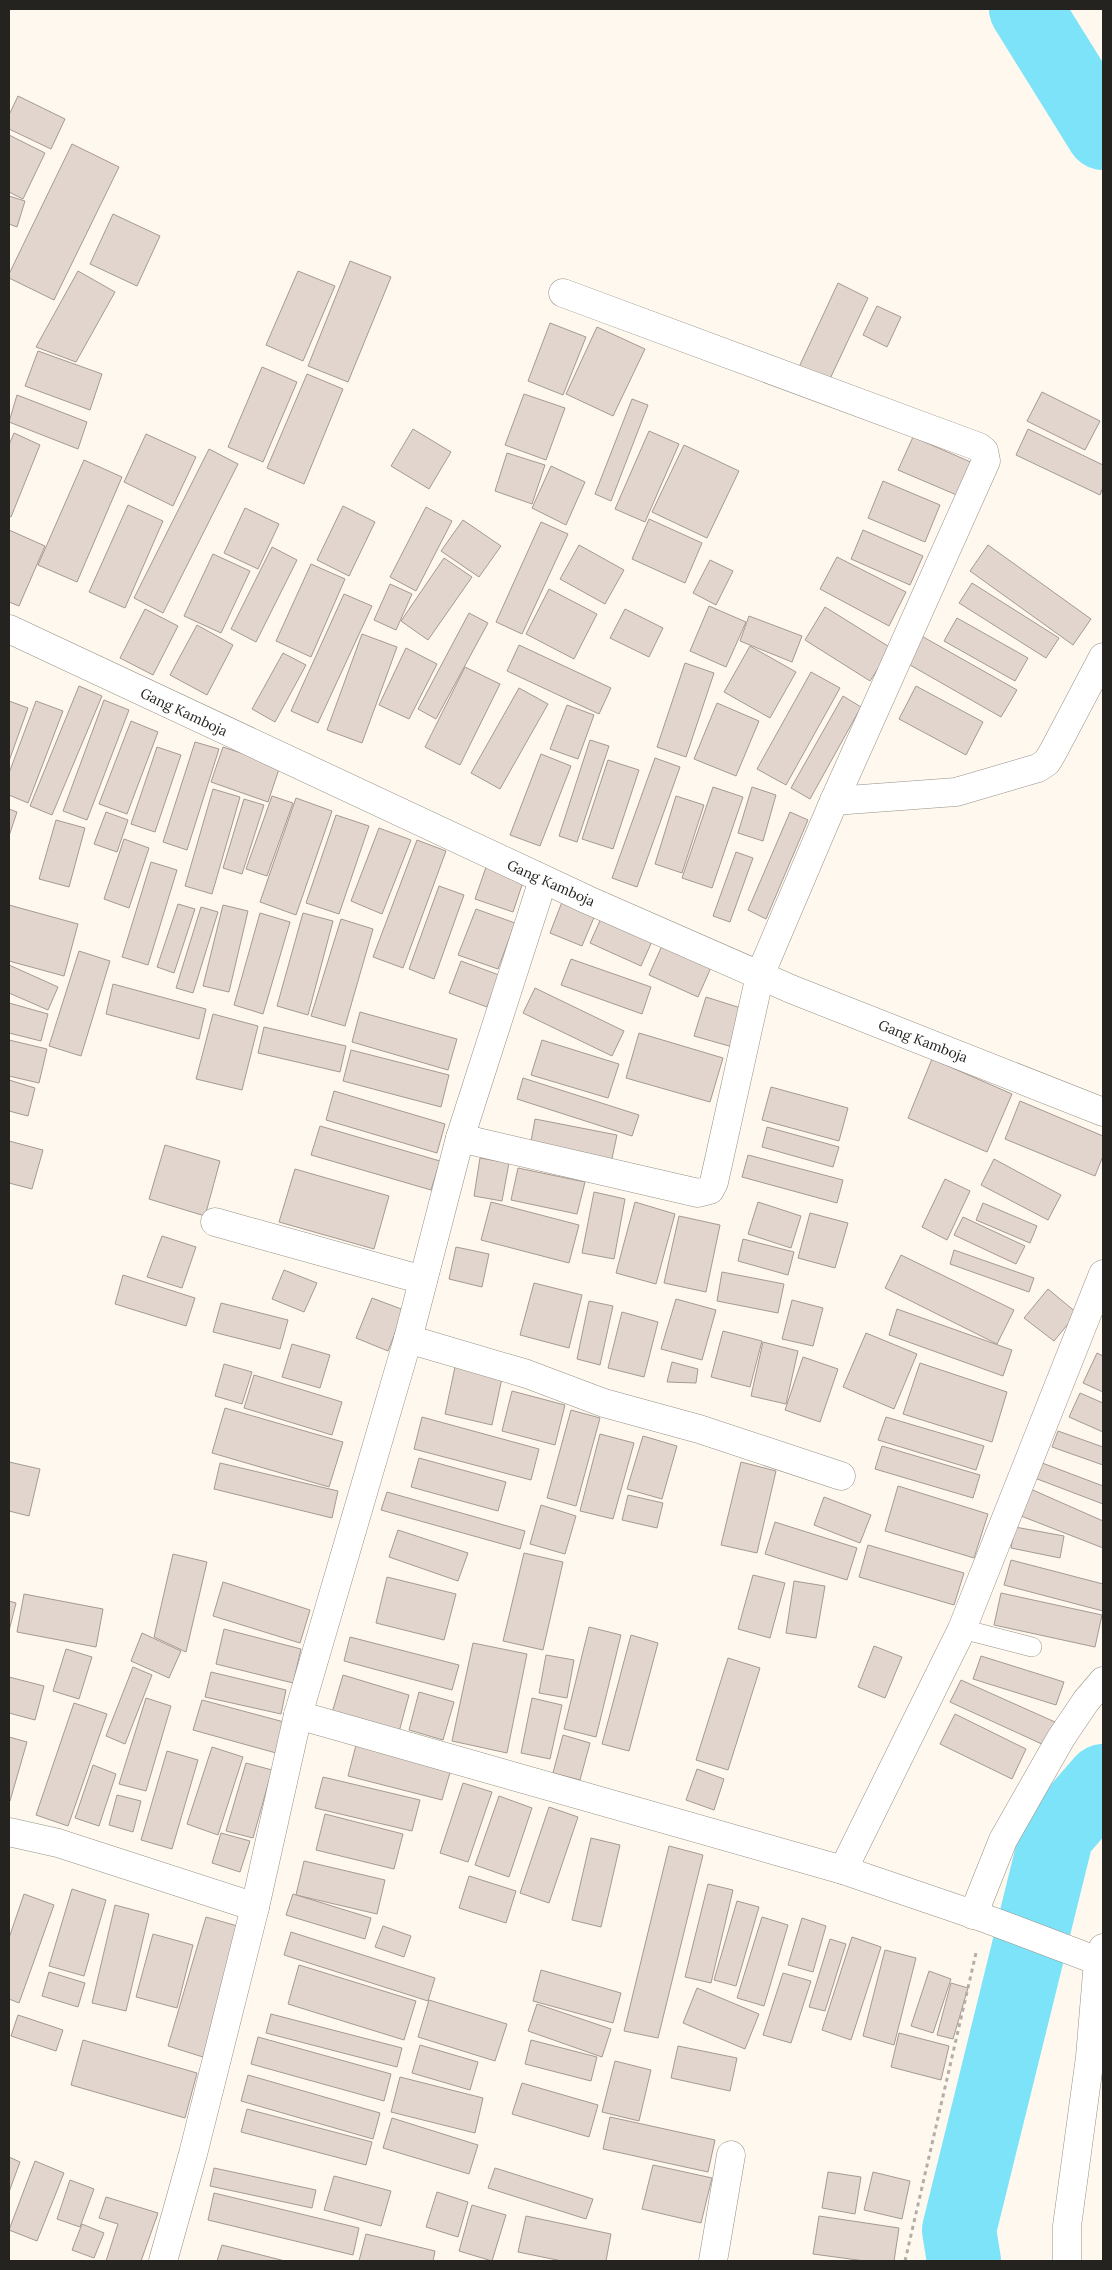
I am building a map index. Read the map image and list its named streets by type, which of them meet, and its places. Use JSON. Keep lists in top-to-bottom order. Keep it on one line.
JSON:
{"streets":{"street":["Gang Kamboja"]}}
